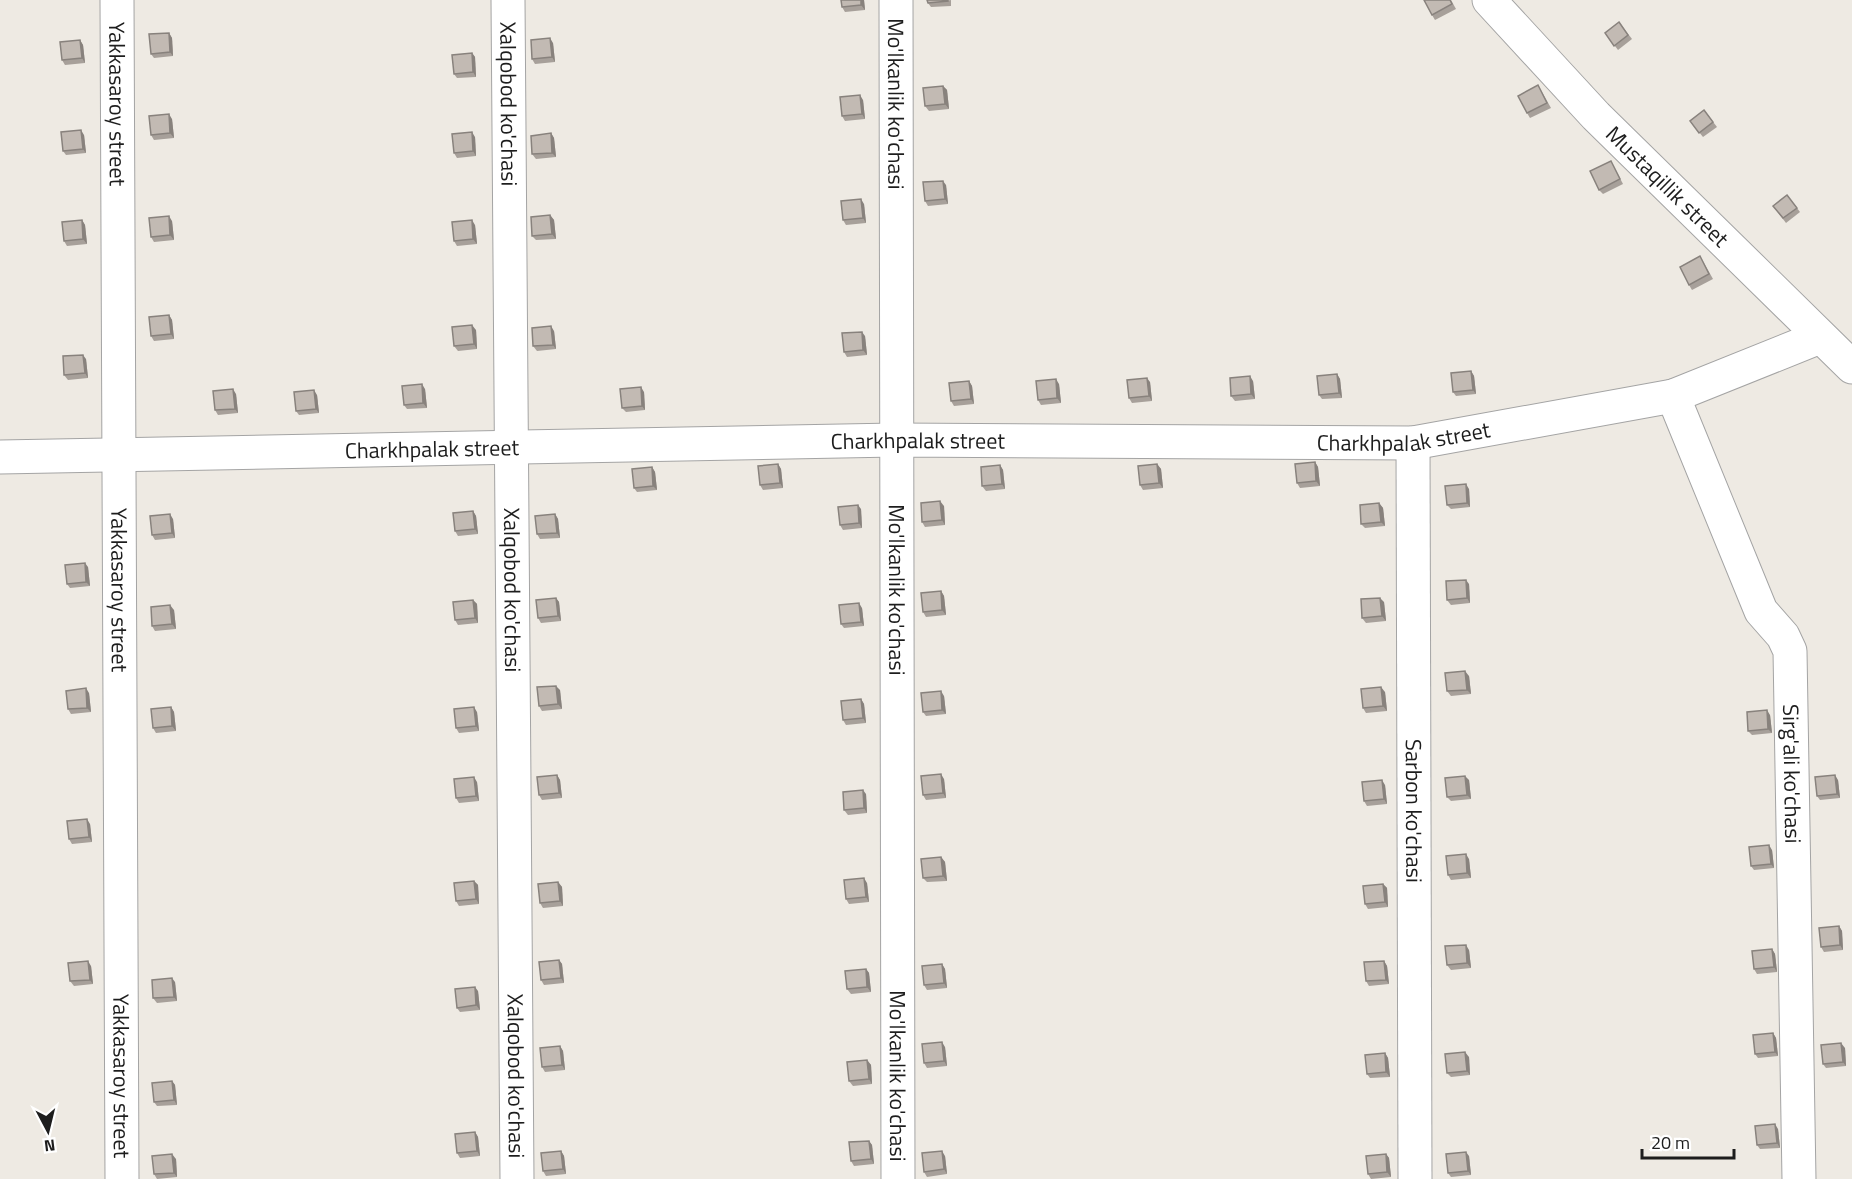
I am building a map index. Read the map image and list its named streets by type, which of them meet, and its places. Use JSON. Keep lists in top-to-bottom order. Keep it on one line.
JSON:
{"streets":{"street":["Yakkasaroy street","Xalqobod ko'chasi","Mo'lkanlik ko'chasi","Mustaqillik street","Charkhpalak street","Sirg'ali ko'chasi","Sarbon ko'chasi"]},"crossings":[["Yakkasaroy street","Charkhpalak street"],["Xalqobod ko'chasi","Charkhpalak street"],["Mo'lkanlik ko'chasi","Charkhpalak street"],["Mustaqillik street","Charkhpalak street"],["Charkhpalak street","Sirg'ali ko'chasi"],["Charkhpalak street","Sarbon ko'chasi"]],"scale_bar":"20 m","north":"bottom"}
